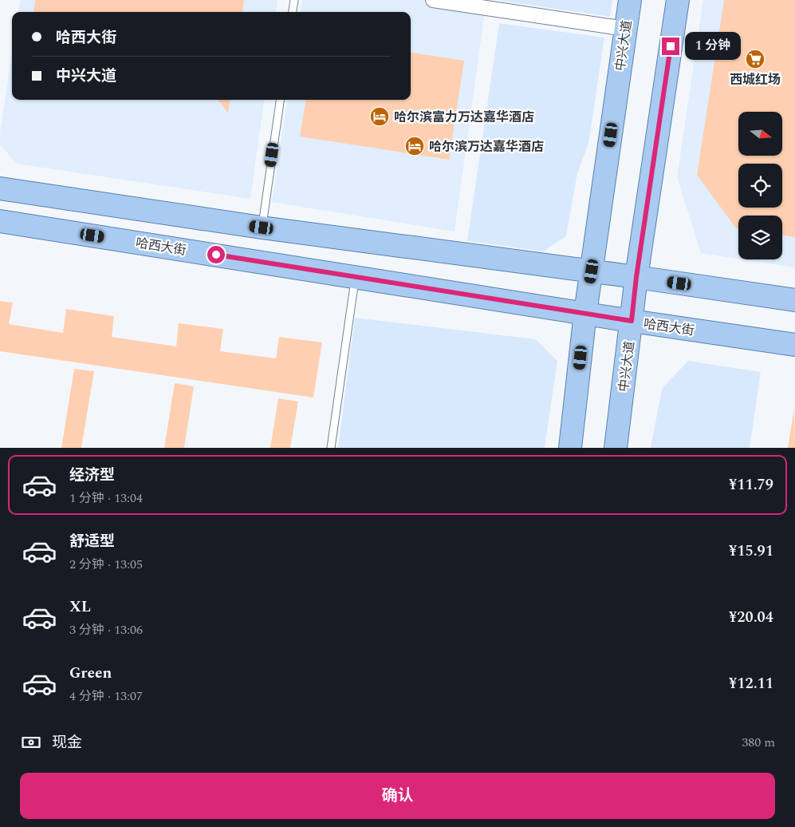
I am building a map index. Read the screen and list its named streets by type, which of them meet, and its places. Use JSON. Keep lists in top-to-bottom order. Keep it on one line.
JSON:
{"streets":{"main road":["中兴大道","哈西大街"]},"crossings":[["中兴大道","哈西大街"]],"places":{"supermarket":["西城红场"],"hotel":["哈尔滨富力万达嘉华酒店","哈尔滨万达嘉华酒店"]},"north":"right","page":{"banner":["哈西大街","中兴大道"],"bubble":"1 分钟","list":[{"name":"经济型","note":"1 分钟 · 13:04","value":"¥11.79"},{"name":"舒适型","note":"2 分钟 · 13:05","value":"¥15.91"},{"name":"XL","note":"3 分钟 · 13:06","value":"¥20.04"},{"name":"Green","note":"4 分钟 · 13:07","value":"¥12.11"}],"pay":["现金","380 m"],"buttons":"确认"}}
